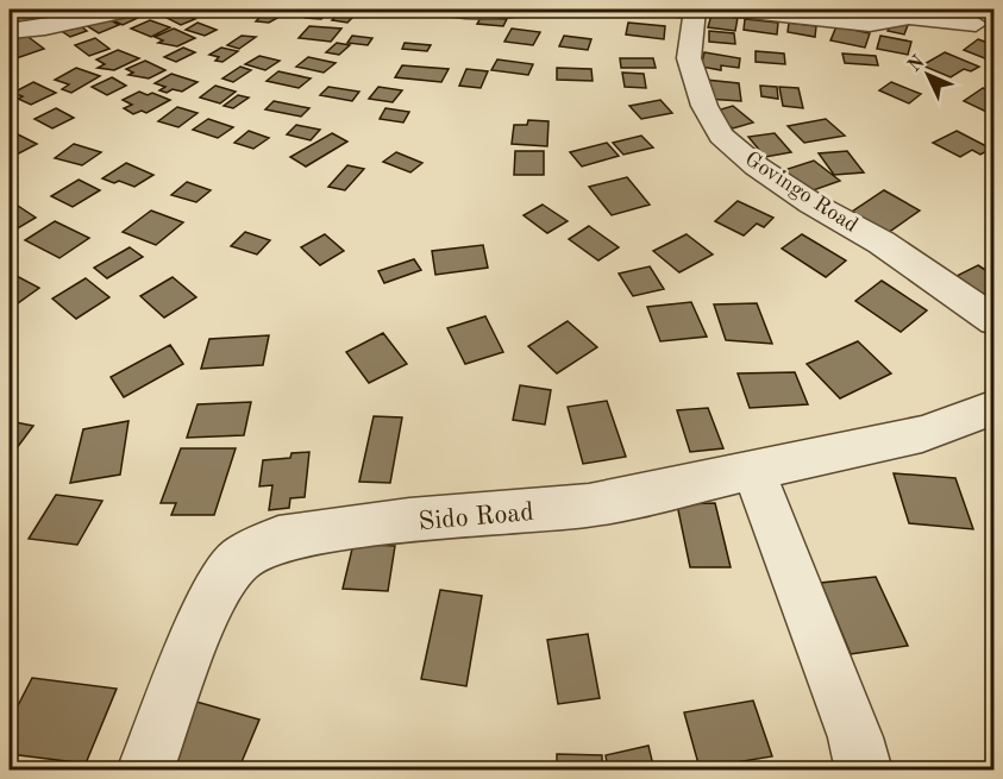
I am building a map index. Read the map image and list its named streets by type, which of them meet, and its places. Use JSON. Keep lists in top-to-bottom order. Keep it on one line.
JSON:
{"streets":{"street":["Govingo Road","Sido Road"]},"north":"top left"}
